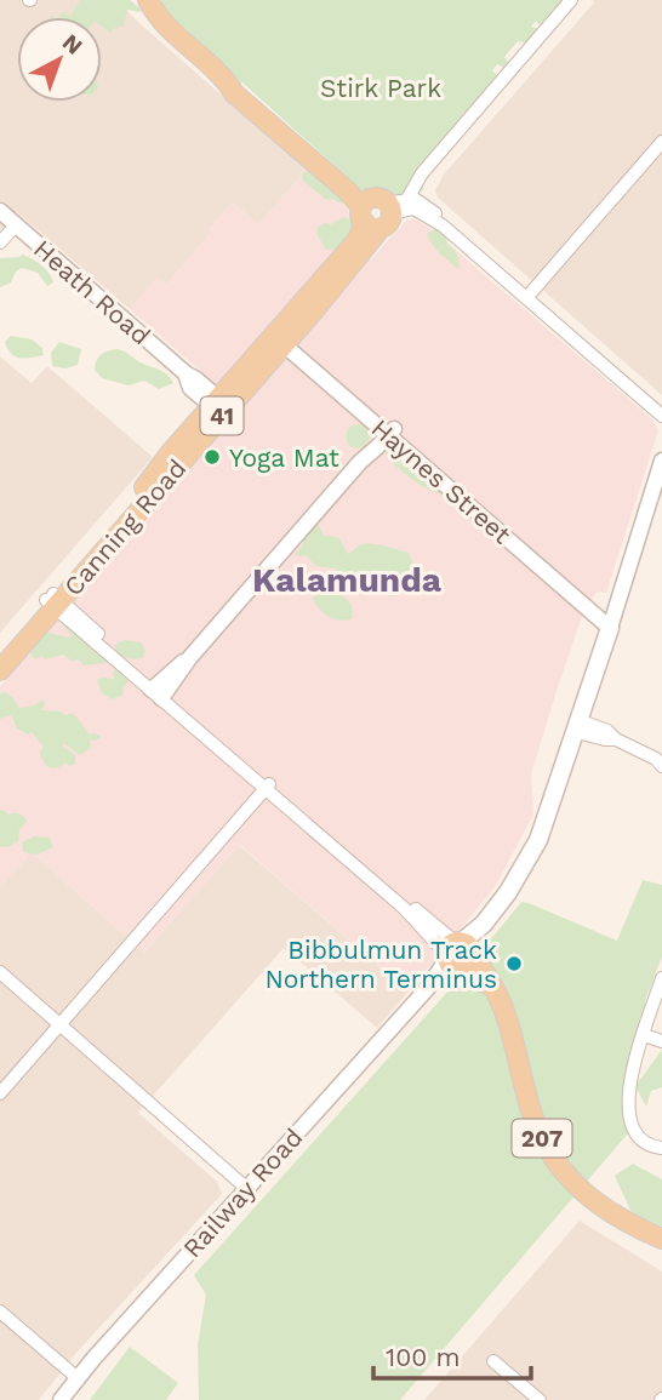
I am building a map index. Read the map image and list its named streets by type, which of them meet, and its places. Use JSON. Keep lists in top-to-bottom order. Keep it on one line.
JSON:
{"streets":{"main road":["41","Canning Road","207","Railway Road"],"street":["Heath Road","Haynes Street"]},"crossings":[["Heath Road","Canning Road"],["Haynes Street","Canning Road"],["Haynes Street","Railway Road"],["Canning Road","207"],["207","Railway Road"]],"districts":["Kalamunda"],"parks":["Stirk Park"],"places":["Yoga Mat","Bibbulmun Track Northern Terminus"],"scale_bar":"100 m","north":"top right"}
